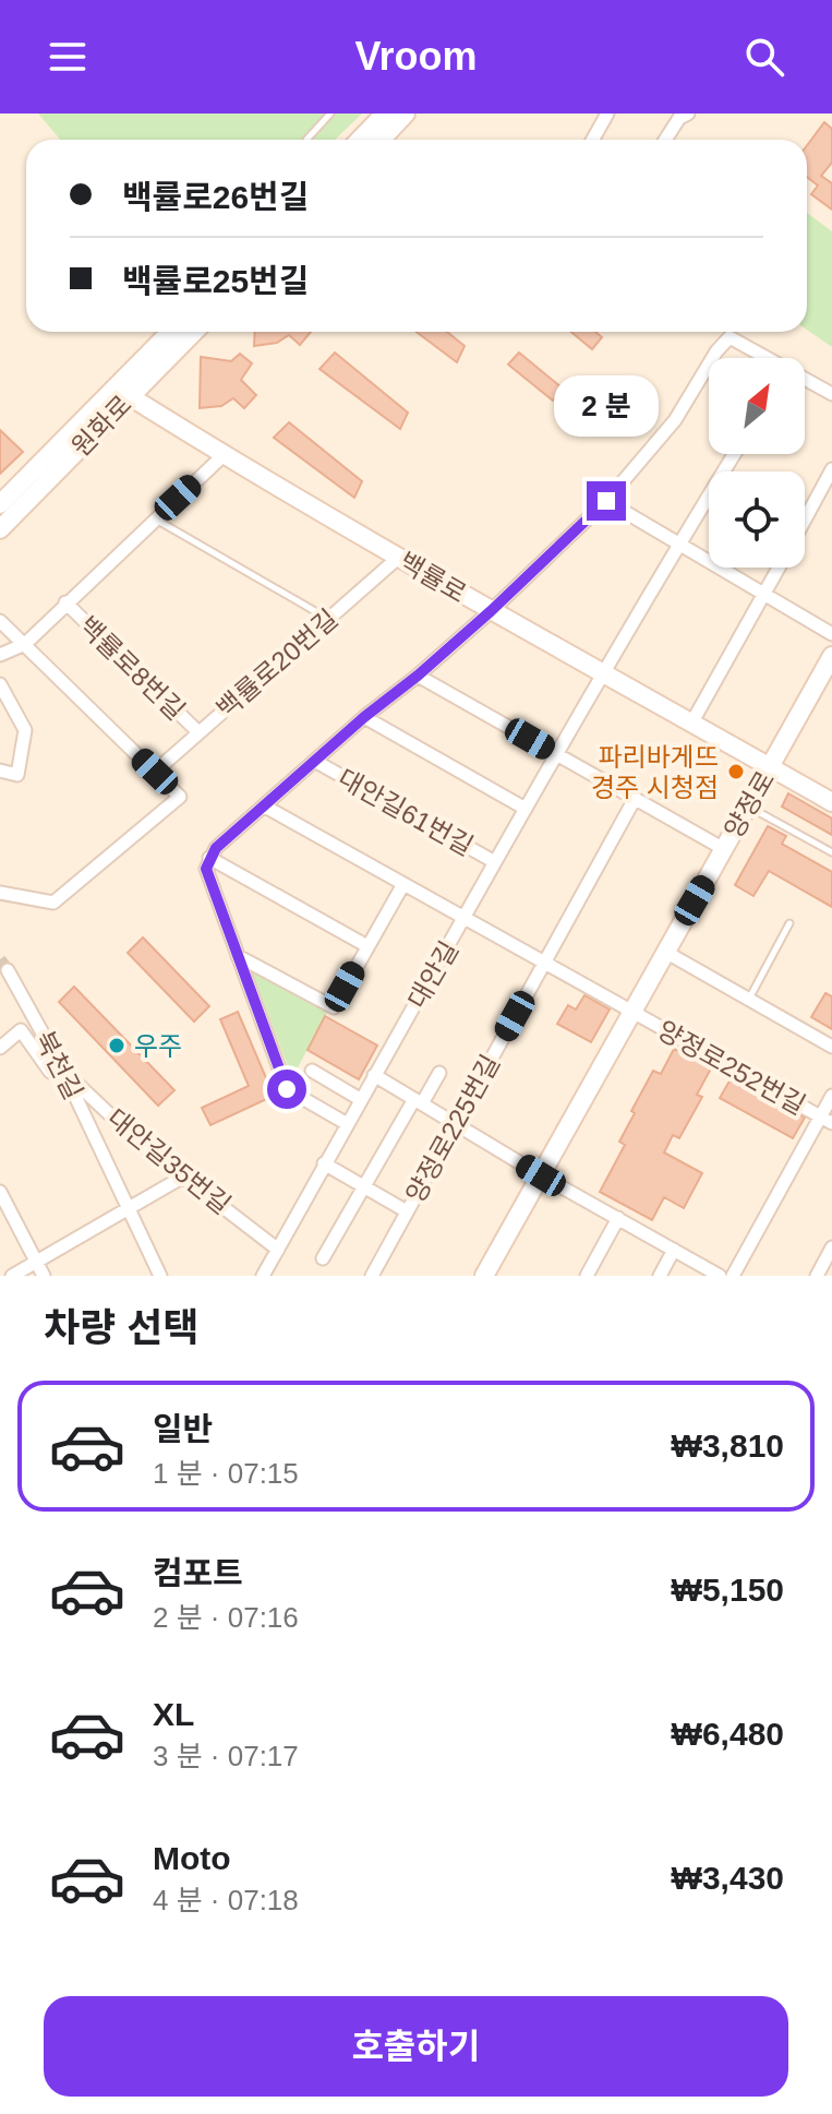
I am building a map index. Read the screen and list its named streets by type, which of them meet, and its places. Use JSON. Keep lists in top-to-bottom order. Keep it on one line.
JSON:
{"streets":{"street":["원화로","백률로","백률로20번길","백률로8번길","양정로","대안길61번길","대안길","북천길","양정로252번길","양정로225번길","대안길35번길"]},"crossings":[["원화로","백률로"],["백률로","백률로20번길"],["백률로","백률로8번길"],["백률로","양정로"],["백률로","대안길"],["백률로20번길","백률로8번길"],["양정로","양정로252번길"],["대안길61번길","대안길"],["대안길","양정로252번길"],["대안길","대안길35번길"],["북천길","대안길35번길"],["양정로252번길","양정로225번길"]],"places":["파리바게뜨 경주 시청점","우주"],"north":"top right","page":{"header":"Vroom","banner":["백률로26번길","백률로25번길"],"bubble":"2 분","heading":"차량 선택","list":[{"name":"일반","note":"1 분 · 07:15","value":"₩3,810"},{"name":"컴포트","note":"2 분 · 07:16","value":"₩5,150"},{"name":"XL","note":"3 분 · 07:17","value":"₩6,480"},{"name":"Moto","note":"4 분 · 07:18","value":"₩3,430"}],"buttons":"호출하기"}}
